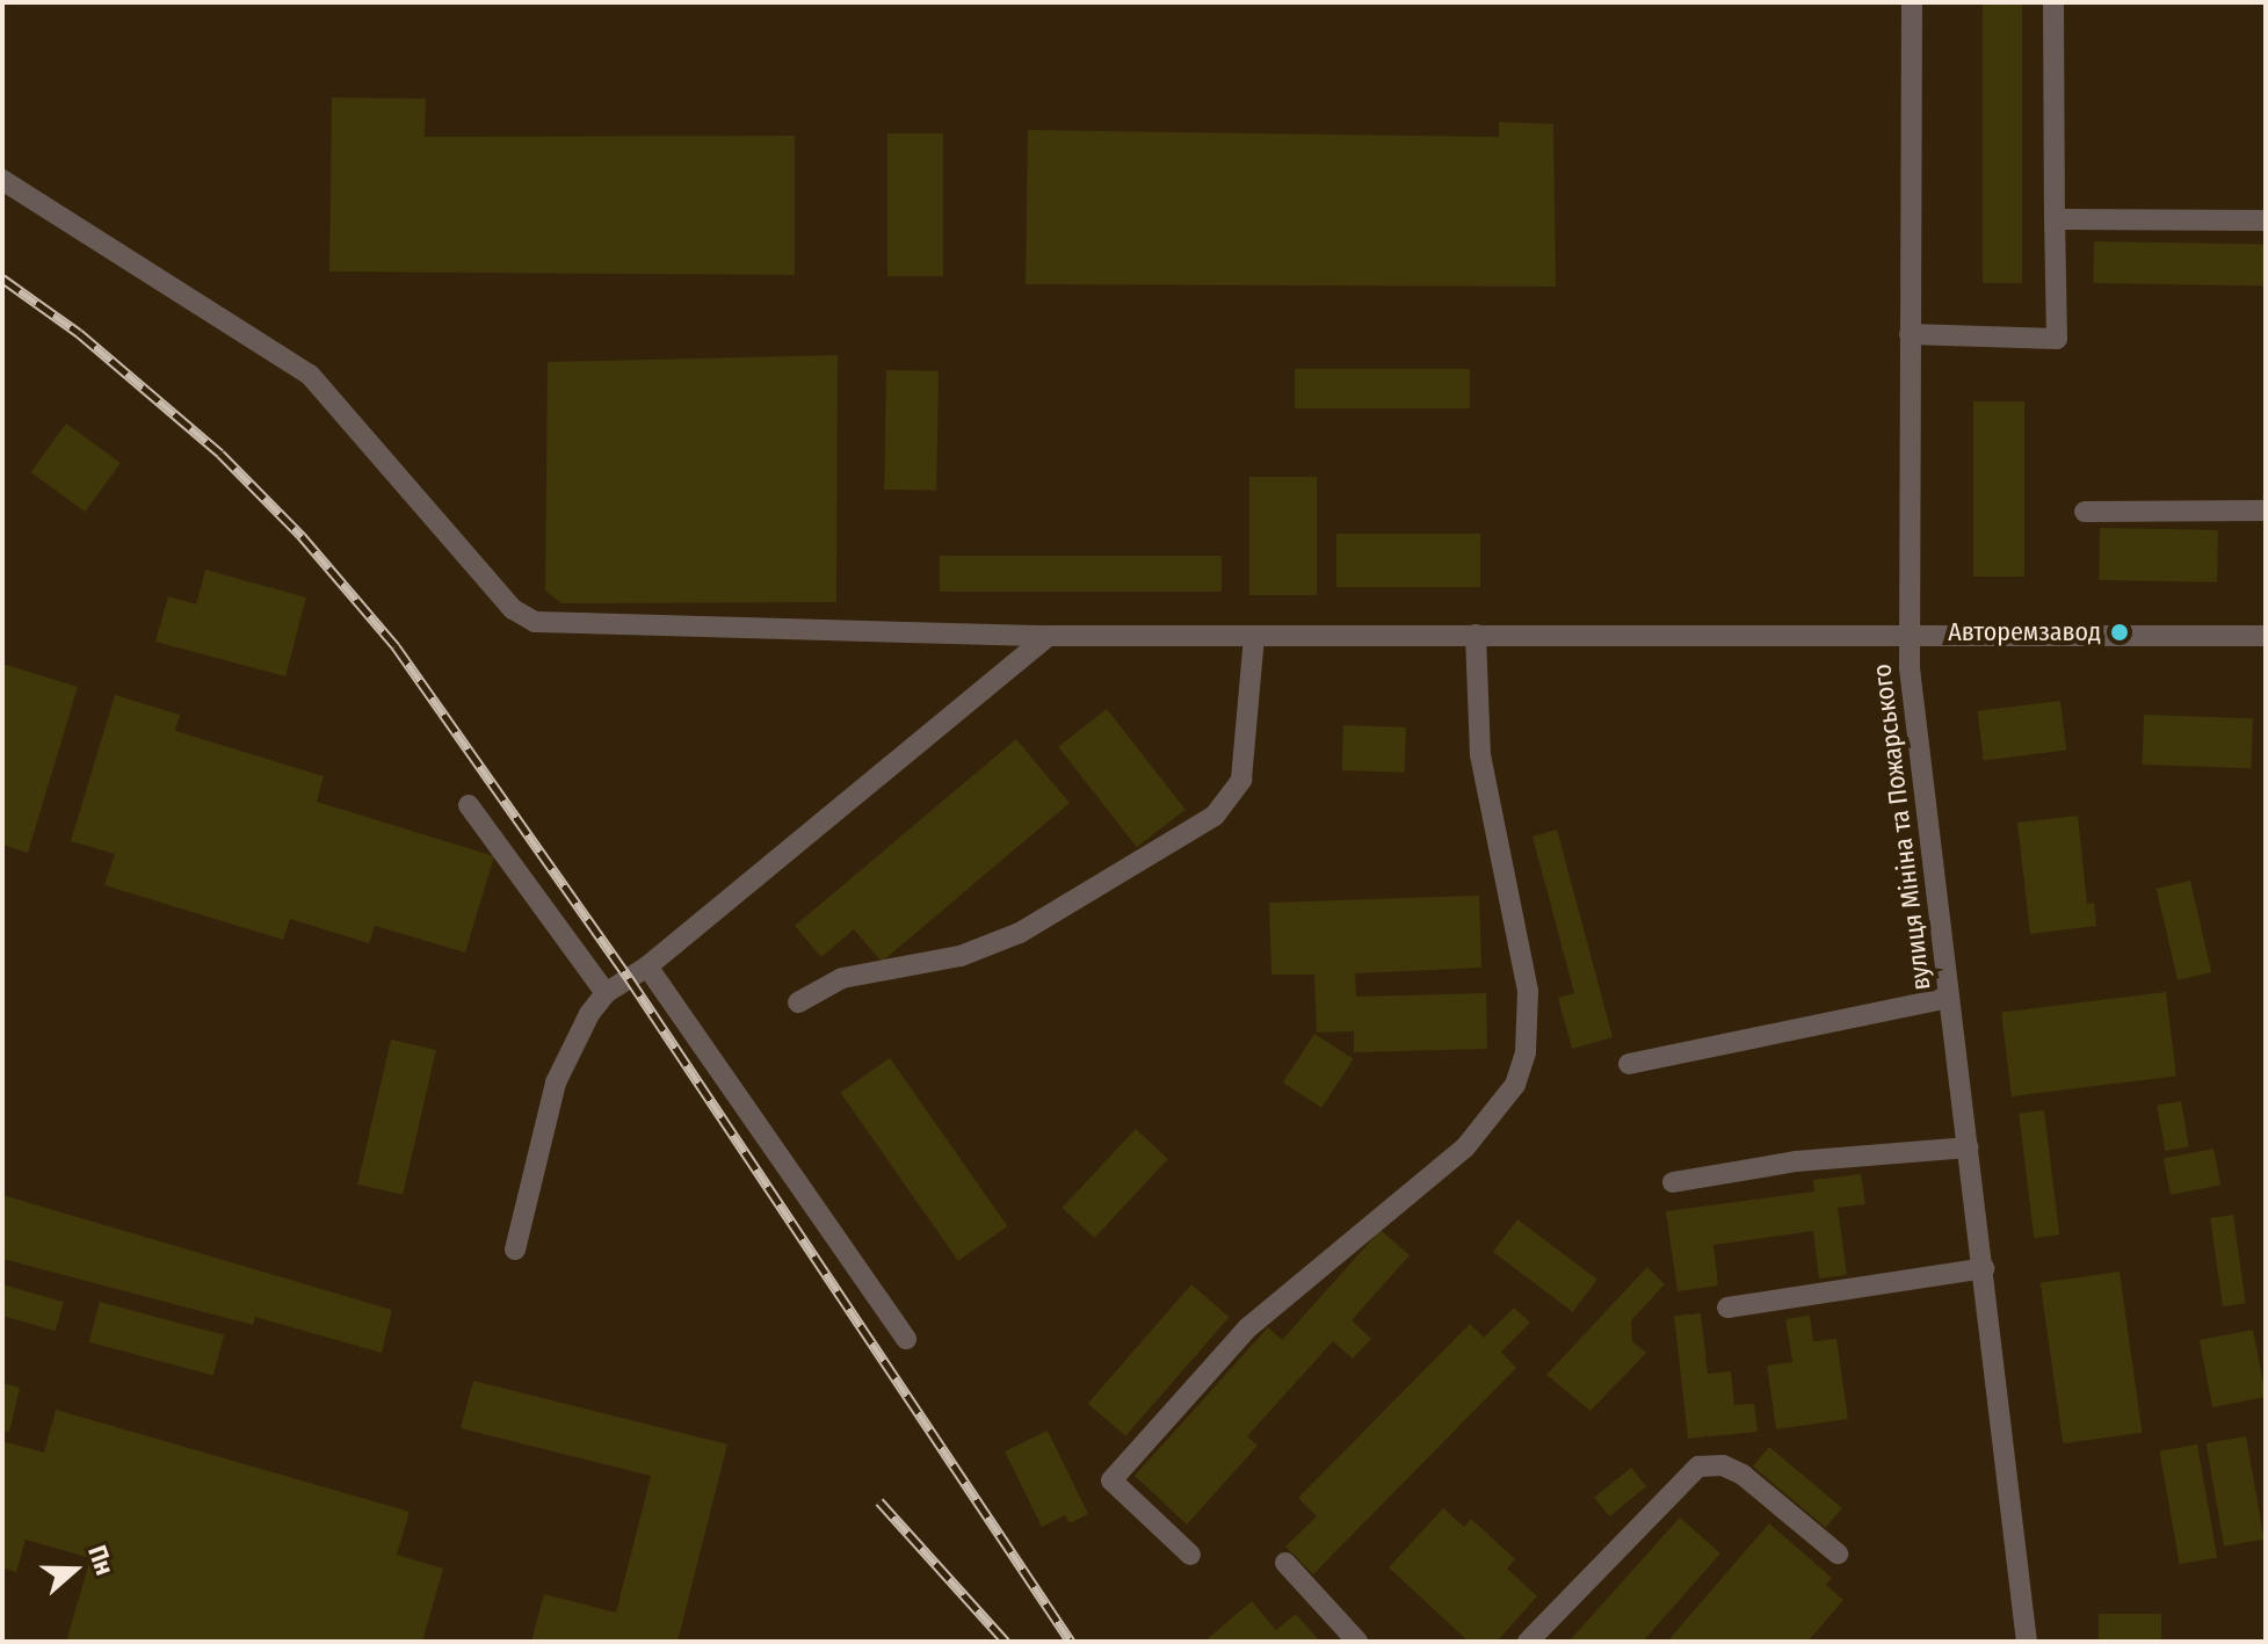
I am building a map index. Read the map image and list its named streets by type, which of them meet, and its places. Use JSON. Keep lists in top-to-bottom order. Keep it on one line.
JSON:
{"streets":{"street":["вулиця Мініна та Пожарського"]},"places":["Авторемзавод"],"north":"right"}
